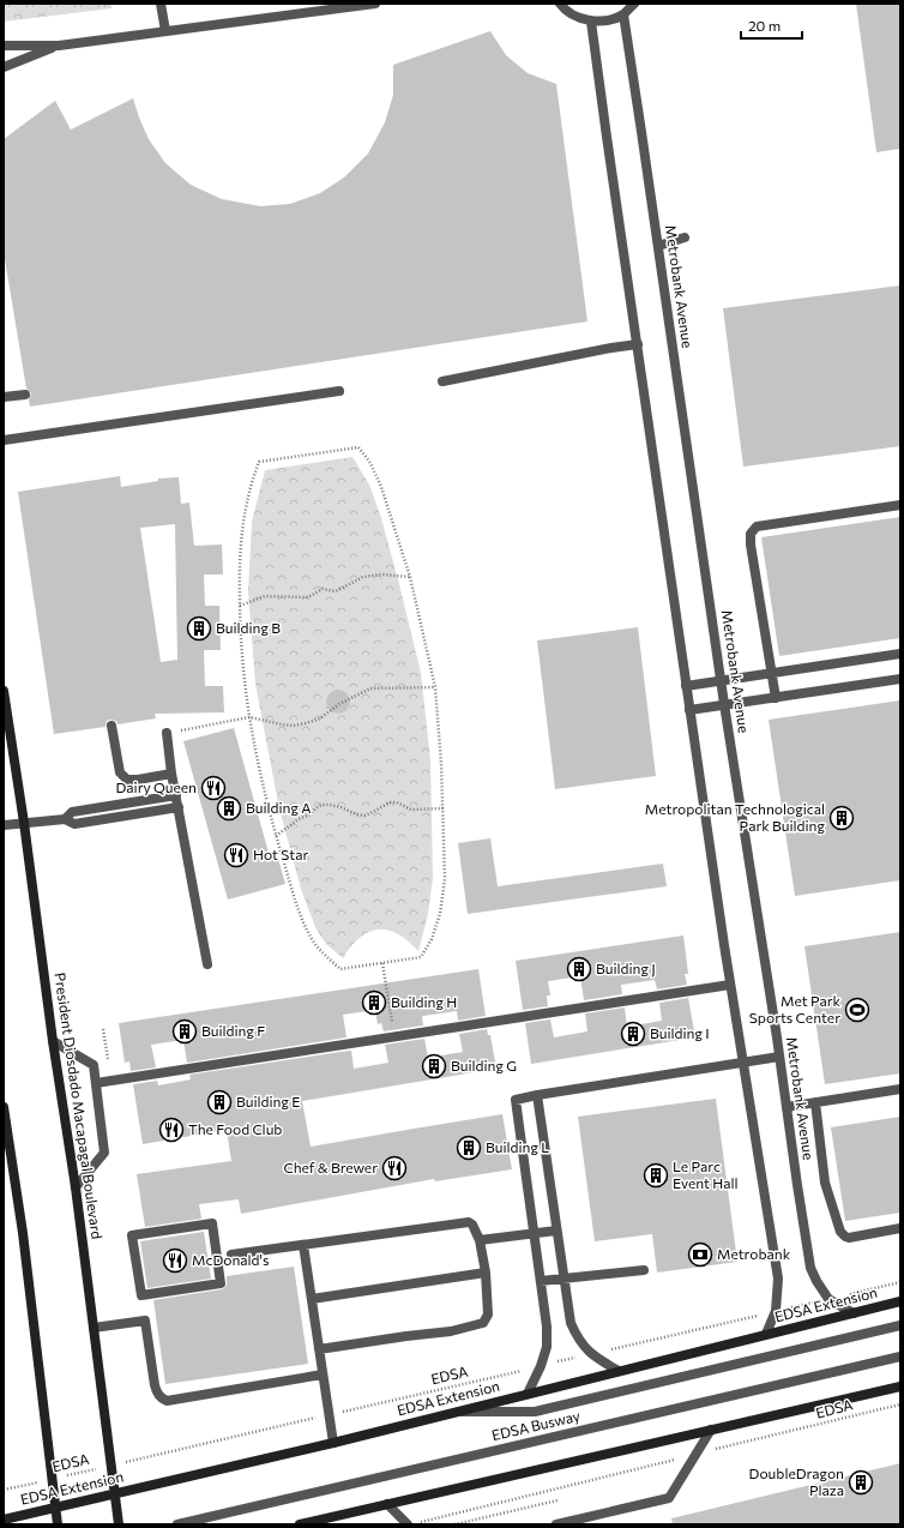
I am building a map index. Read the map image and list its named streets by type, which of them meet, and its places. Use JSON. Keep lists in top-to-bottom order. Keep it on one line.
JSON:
{"streets":{"main road":["President Diosdado Macapagal Boulevard","EDSA Extension"],"street":["Metrobank Avenue","EDSA Busway"],"path":["EDSA"]},"crossings":[["Metrobank Avenue","EDSA Extension"],["Metrobank Avenue","EDSA"],["President Diosdado Macapagal Boulevard","EDSA Extension"],["President Diosdado Macapagal Boulevard","EDSA"],["EDSA Extension","EDSA Busway"]],"places":{"building":["Building B","Building A","Metropolitan Technological Park Building","Building J","Building H","Building F","Building I","Building G","Building E","Building L","Le Parc Event Hall","DoubleDragon Plaza"],"restaurant":["Dairy Queen","Hot Star","The Food Club","Chef & Brewer","McDonald's"],"sports":["Met Park Sports Center"],"bank":["Metrobank"]},"scale_bar":"20 m"}
